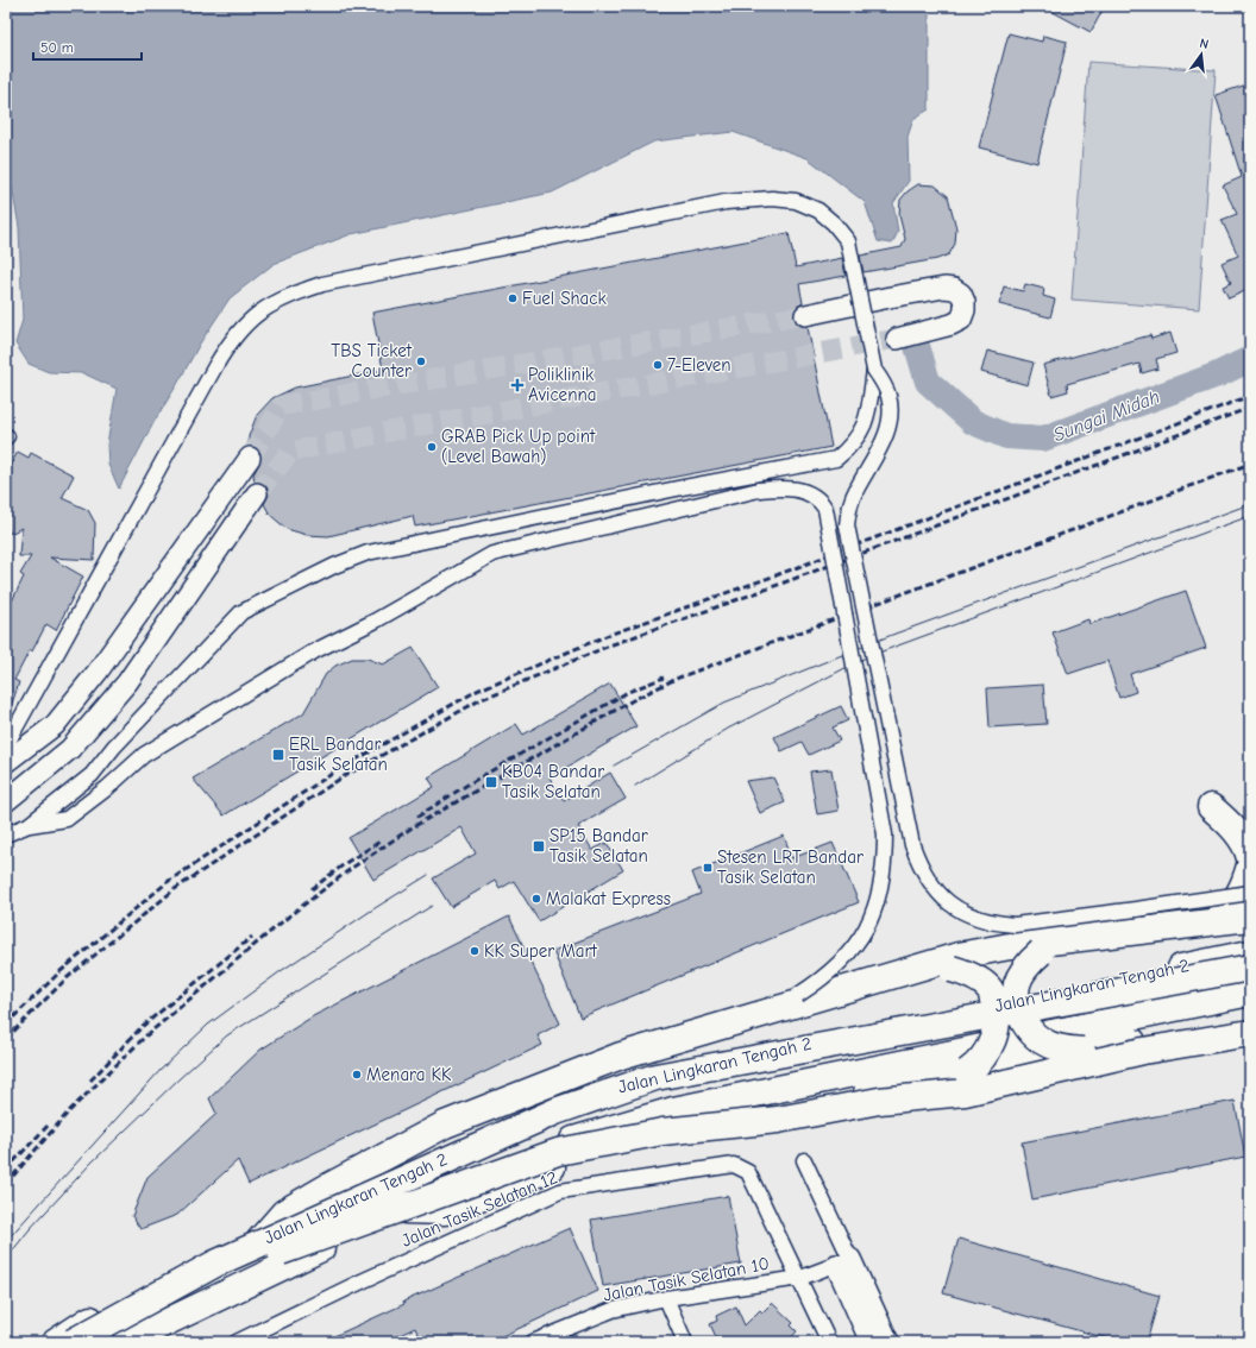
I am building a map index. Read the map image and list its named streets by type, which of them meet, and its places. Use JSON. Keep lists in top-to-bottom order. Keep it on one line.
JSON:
{"streets":{"highway":["Jalan Lingkaran Tengah 2"],"street":["Jalan Tasik Selatan 12","Jalan Tasik Selatan 10"]},"crossings":[["Jalan Tasik Selatan 12","Jalan Tasik Selatan 10"]],"water":["Sungai Midah"],"places":{"other":["Fuel Shack","TBS Ticket Counter","7-Eleven","GRAB Pick Up point (Level Bawah)","Malakat Express","KK Super Mart","Menara KK"],"health":["Poliklinik Avicenna"],"transit":["ERL Bandar Tasik Selatan","KB04 Bandar Tasik Selatan","SP15 Bandar Tasik Selatan","Stesen LRT Bandar Tasik Selatan"]},"scale_bar":"50 m","north":"top"}
